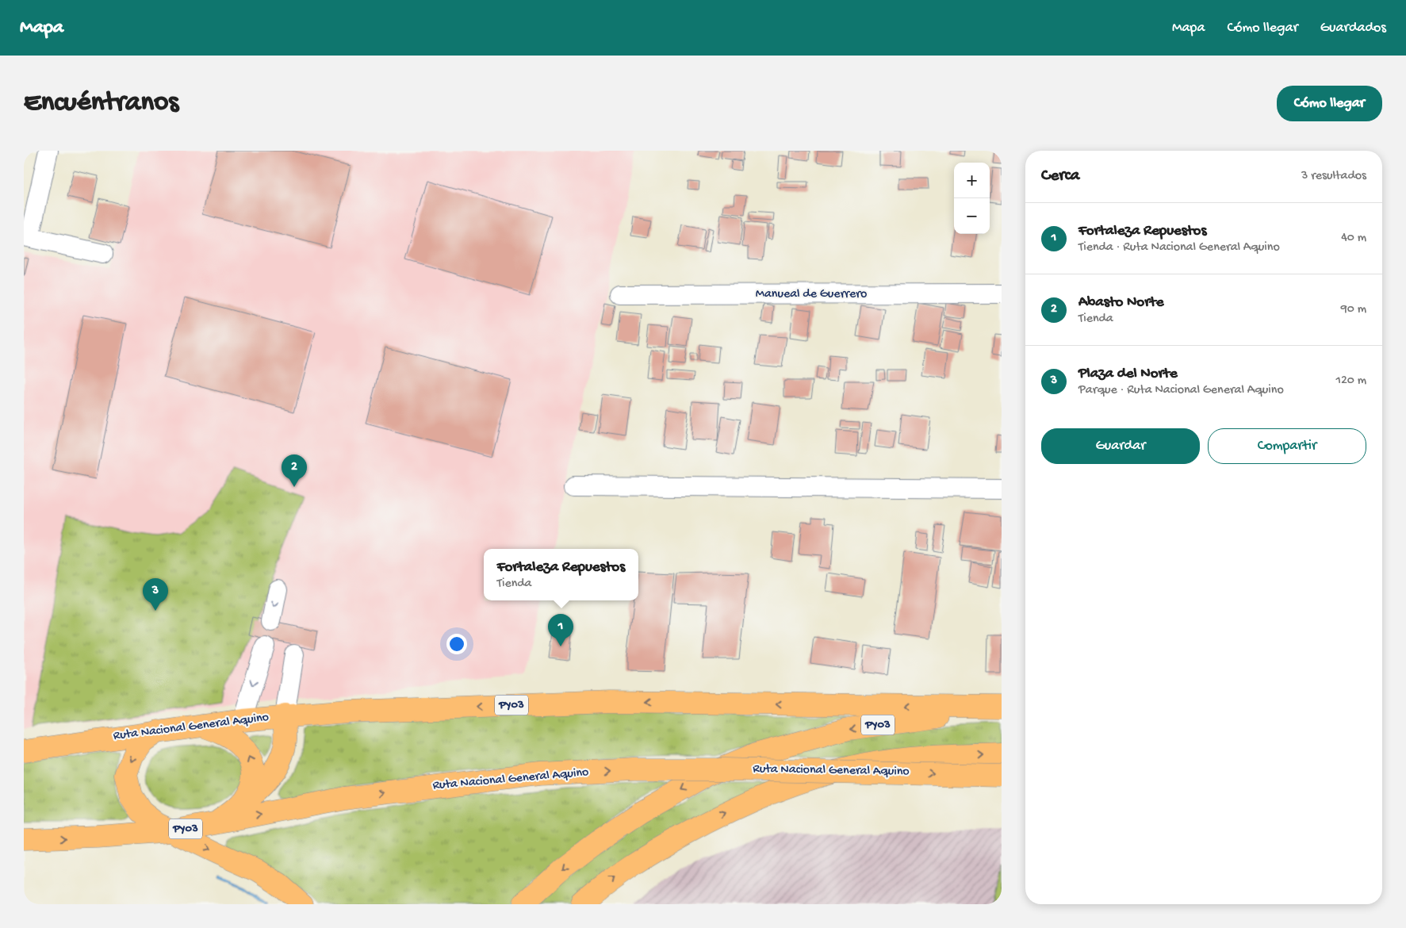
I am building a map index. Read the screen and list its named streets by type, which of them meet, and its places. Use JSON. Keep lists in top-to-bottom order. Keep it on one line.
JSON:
{"streets":{"highway":["PY03","Ruta Nacional General Aquino"],"street":["Manueal de Guerrero"]},"crossings":[["PY03","Ruta Nacional General Aquino"]],"page":{"header":"Mapa","nav":["Mapa","Cómo llegar","Guardados"],"buttons":["Cómo llegar",["Guardar","Compartir"]],"title":"Encuéntranos","heading":["Cerca","3 resultados"],"map_buttons":["+","−"],"list":[{"mark":"1","name":"Fortaleza Repuestos","note":"Tienda · Ruta Nacional General Aquino","value":"40 m"},{"mark":"2","name":"Abasto Norte","note":"Tienda","value":"90 m"},{"mark":"3","name":"Plaza del Norte","note":"Parque · Ruta Nacional General Aquino","value":"120 m"}],"pins":["2","3","1"],"popup":["Fortaleza Repuestos","Tienda"]}}
